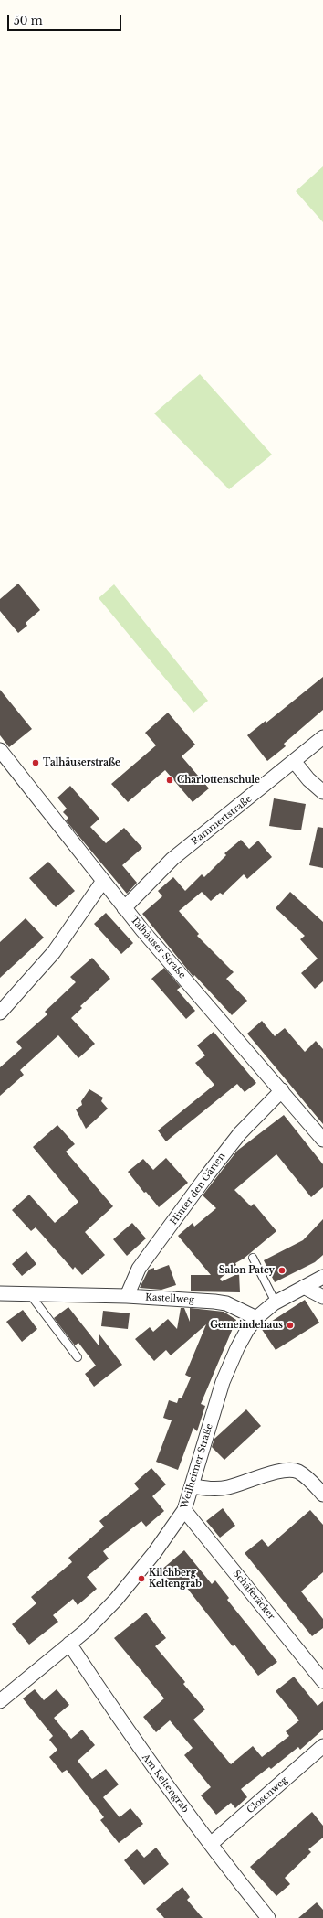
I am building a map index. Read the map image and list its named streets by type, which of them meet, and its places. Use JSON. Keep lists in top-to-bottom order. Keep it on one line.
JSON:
{"streets":{"street":["Rammertstraße","Talhäuser Straße","Hinter den Gärten","Kastellweg","Weilheimer Straße","Schäferäcker","Am Keltengrab","Closenweg"]},"crossings":[["Rammertstraße","Talhäuser Straße"],["Talhäuser Straße","Hinter den Gärten"],["Hinter den Gärten","Kastellweg"],["Kastellweg","Weilheimer Straße"],["Weilheimer Straße","Schäferäcker"],["Weilheimer Straße","Am Keltengrab"],["Am Keltengrab","Closenweg"]],"places":["Talhäuserstraße","Charlottenschule","Salon Patcy","Gemeindehaus","Kilchberg Keltengrab"],"scale_bar":"50 m"}
